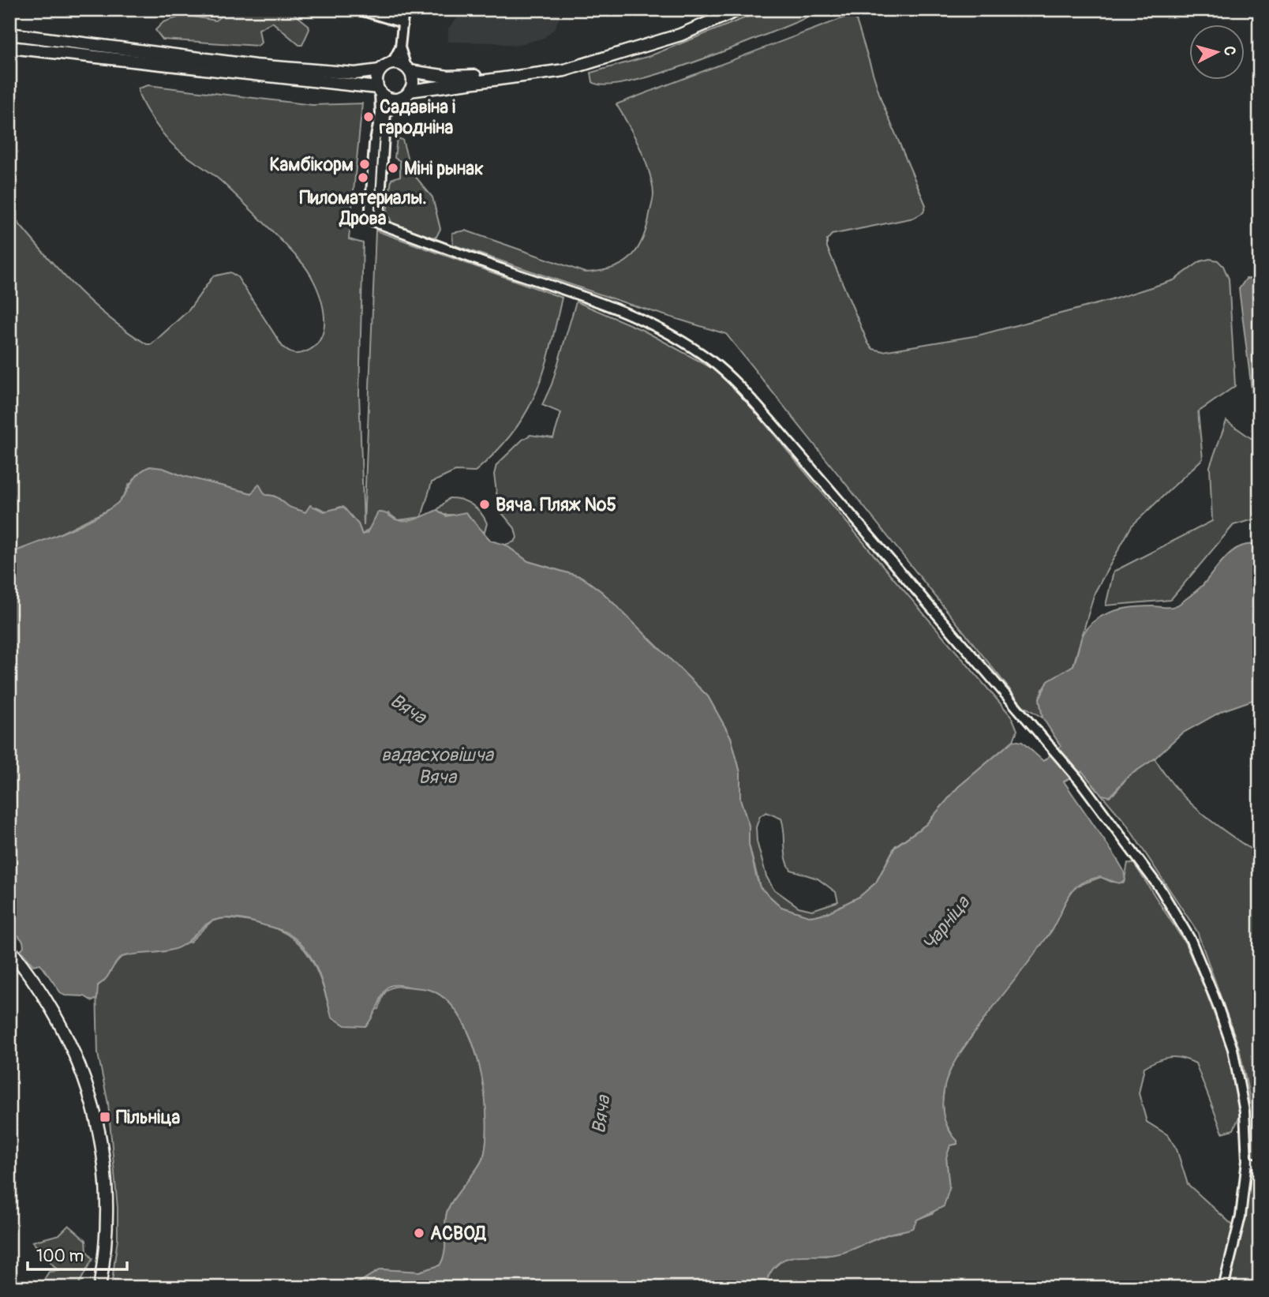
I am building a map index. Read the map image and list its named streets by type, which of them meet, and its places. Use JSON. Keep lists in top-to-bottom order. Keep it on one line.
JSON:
{"water":["Вяча","вадасховішча Вяча","Чарніца"],"places":{"other":["Садавіна і гародніна","Камбікорм","Міні рынак","Пиломатериалы. Дрова","Вяча. Пляж №5","АСВОД"],"transit":["Пільніца"]},"scale_bar":"100 m","north":"right"}
